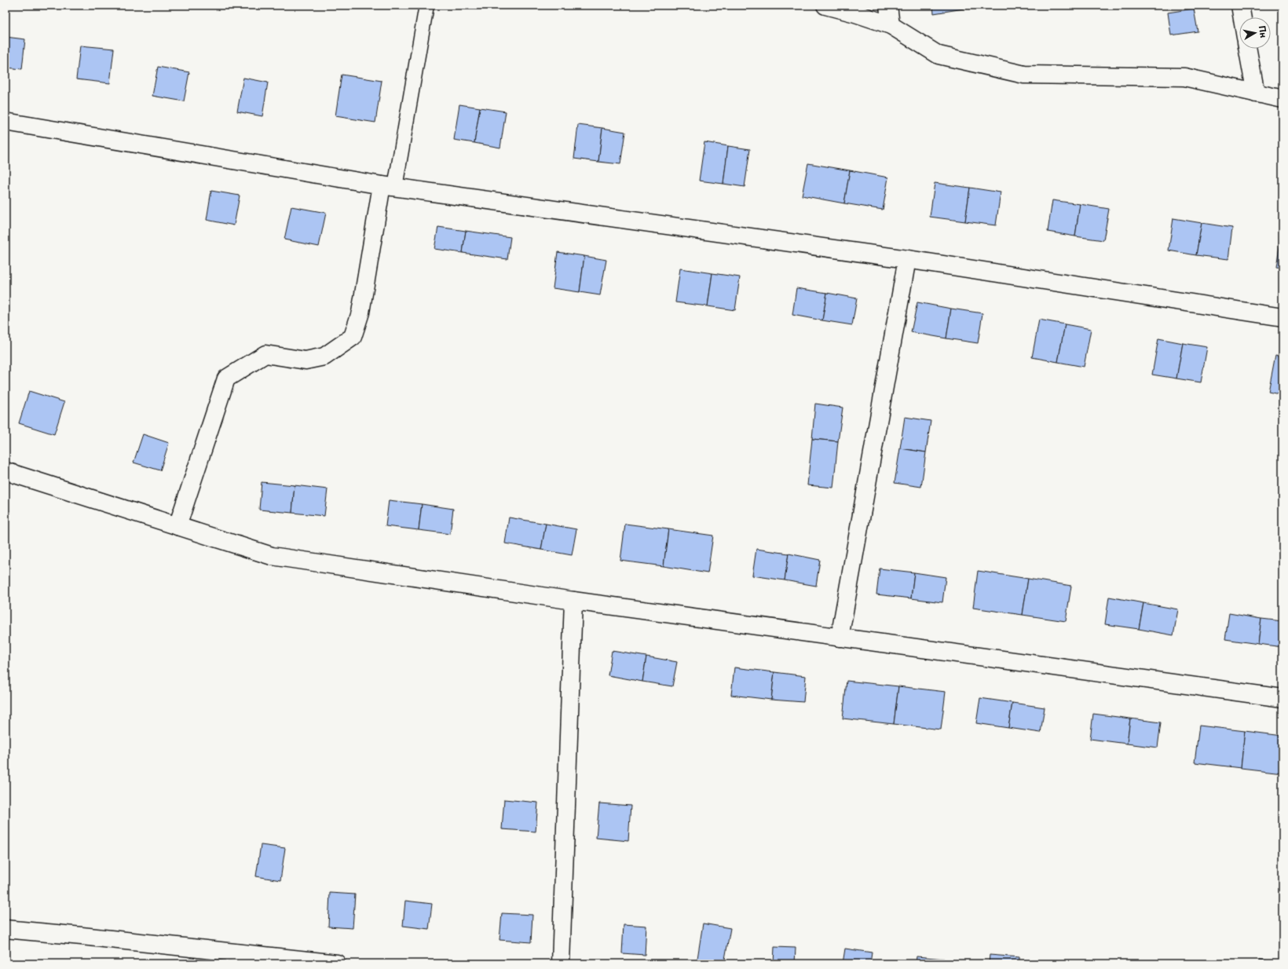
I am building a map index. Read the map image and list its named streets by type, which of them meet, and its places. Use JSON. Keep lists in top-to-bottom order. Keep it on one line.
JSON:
{"north":"right"}
